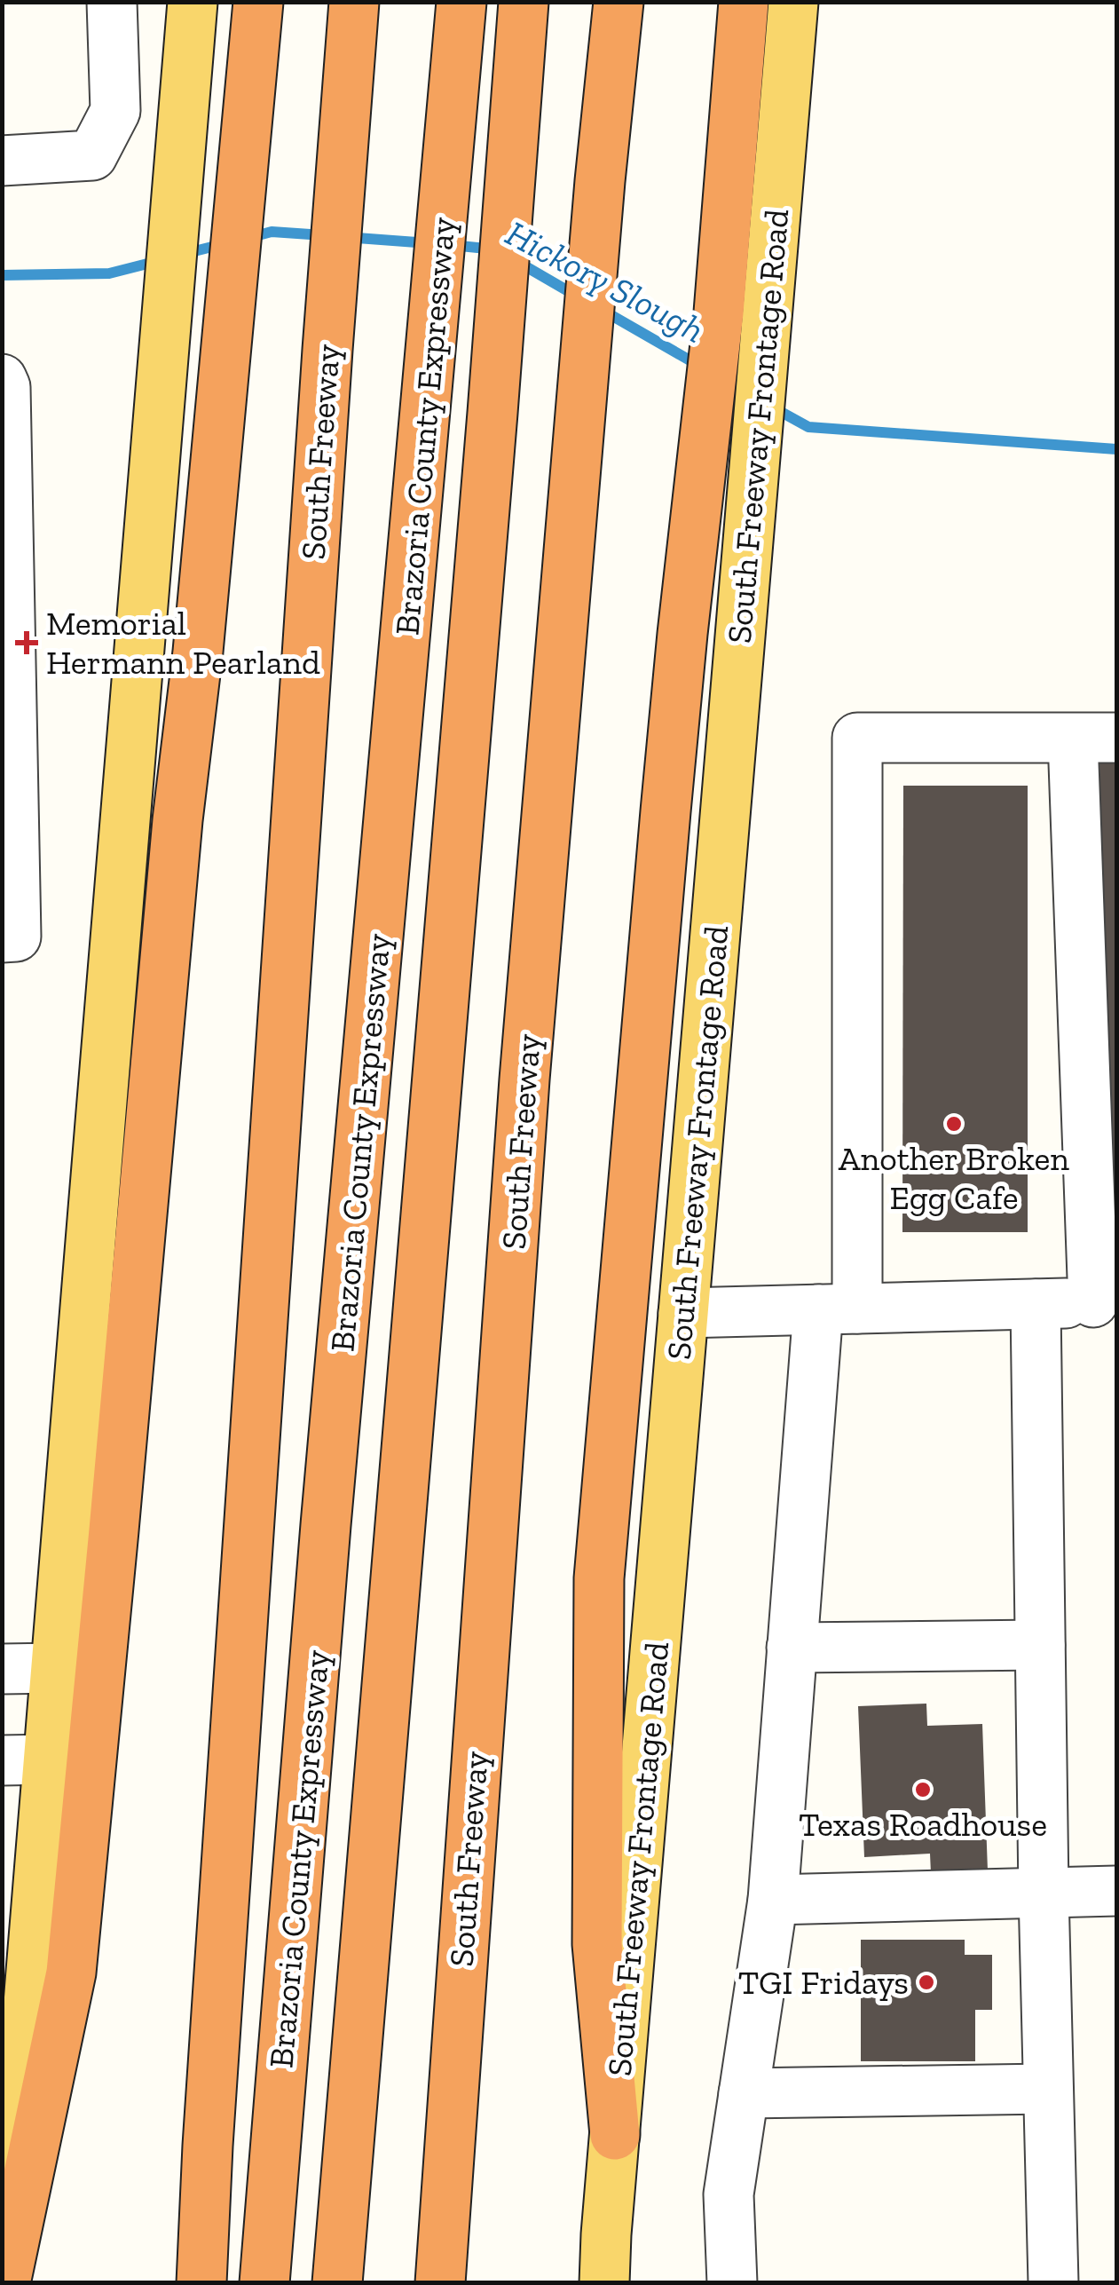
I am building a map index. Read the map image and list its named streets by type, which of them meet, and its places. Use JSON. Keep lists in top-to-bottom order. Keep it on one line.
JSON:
{"streets":{"highway":["Brazoria County Expressway","South Freeway"],"main road":["South Freeway Frontage Road"]},"water":["Hickory Slough"],"places":{"health":["Memorial Hermann Pearland"],"other":["Another Broken Egg Cafe","Texas Roadhouse","TGI Fridays"]}}
